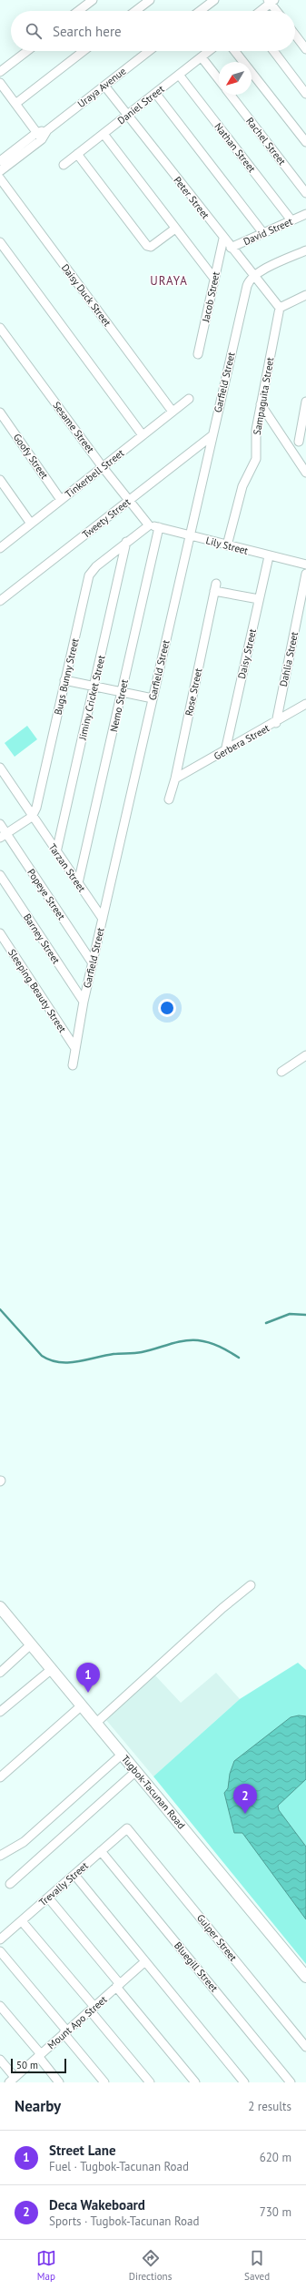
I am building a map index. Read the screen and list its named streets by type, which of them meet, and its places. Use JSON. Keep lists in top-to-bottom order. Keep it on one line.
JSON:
{"streets":{"street":["Uraya Avenue","Daniel Street","Rachel Street","Nathan Street","Peter Street","David Street","Daisy Duck Street","Jacob Street","Garfield Street","Sampaguita Street","Sesame Street","Goofy Street","Tinkerbell Street","Tweety Street","Lily Street","Daisy Street","Dahlia Street","Bugs Bunny Street","Rose Street","Jiminy Cricket Street","Nemo Street","Gerbera Street","Tarzan Street","Popeye Street","Barney Street","Sleeping Beauty Street","Tugbok-Tacunan Road","Trevally Street","Gulper Street","Bluegill Street","Mount Apo Street"]},"crossings":[["Uraya Avenue","Peter Street"],["Daniel Street","Nathan Street"],["Daniel Street","Peter Street"],["Nathan Street","David Street"],["Peter Street","David Street"],["Peter Street","Jacob Street"],["Peter Street","Garfield Street"],["Peter Street","Sampaguita Street"],["Daisy Duck Street","Tinkerbell Street"],["Garfield Street","Tweety Street"],["Garfield Street","Lily Street"],["Garfield Street","Tarzan Street"],["Garfield Street","Popeye Street"],["Garfield Street","Barney Street"],["Garfield Street","Sleeping Beauty Street"],["Sampaguita Street","Lily Street"],["Sesame Street","Tinkerbell Street"],["Sesame Street","Tweety Street"],["Sesame Street","Lily Street"],["Sesame Street","Bugs Bunny Street"],["Goofy Street","Tinkerbell Street"],["Lily Street","Daisy Street"],["Lily Street","Bugs Bunny Street"],["Lily Street","Nemo Street"],["Daisy Street","Rose Street"],["Daisy Street","Gerbera Street"],["Dahlia Street","Gerbera Street"],["Bugs Bunny Street","Jiminy Cricket Street"],["Bugs Bunny Street","Tarzan Street"],["Rose Street","Gerbera Street"],["Jiminy Cricket Street","Tarzan Street"],["Nemo Street","Tarzan Street"],["Trevally Street","Gulper Street"],["Trevally Street","Bluegill Street"]],"districts":["URAYA"],"scale_bar":"50 m","north":"bottom left","page":{"search":"Search here","pins":["1","2"],"scale":"50 m","heading":["Nearby","2 results"],"list":[{"mark":"1","name":"Street Lane","note":"Fuel · Tugbok-Tacunan Road","value":"620 m"},{"mark":"2","name":"Deca Wakeboard","note":"Sports · Tugbok-Tacunan Road","value":"730 m"}],"nav":["Map","Directions","Saved"]}}
